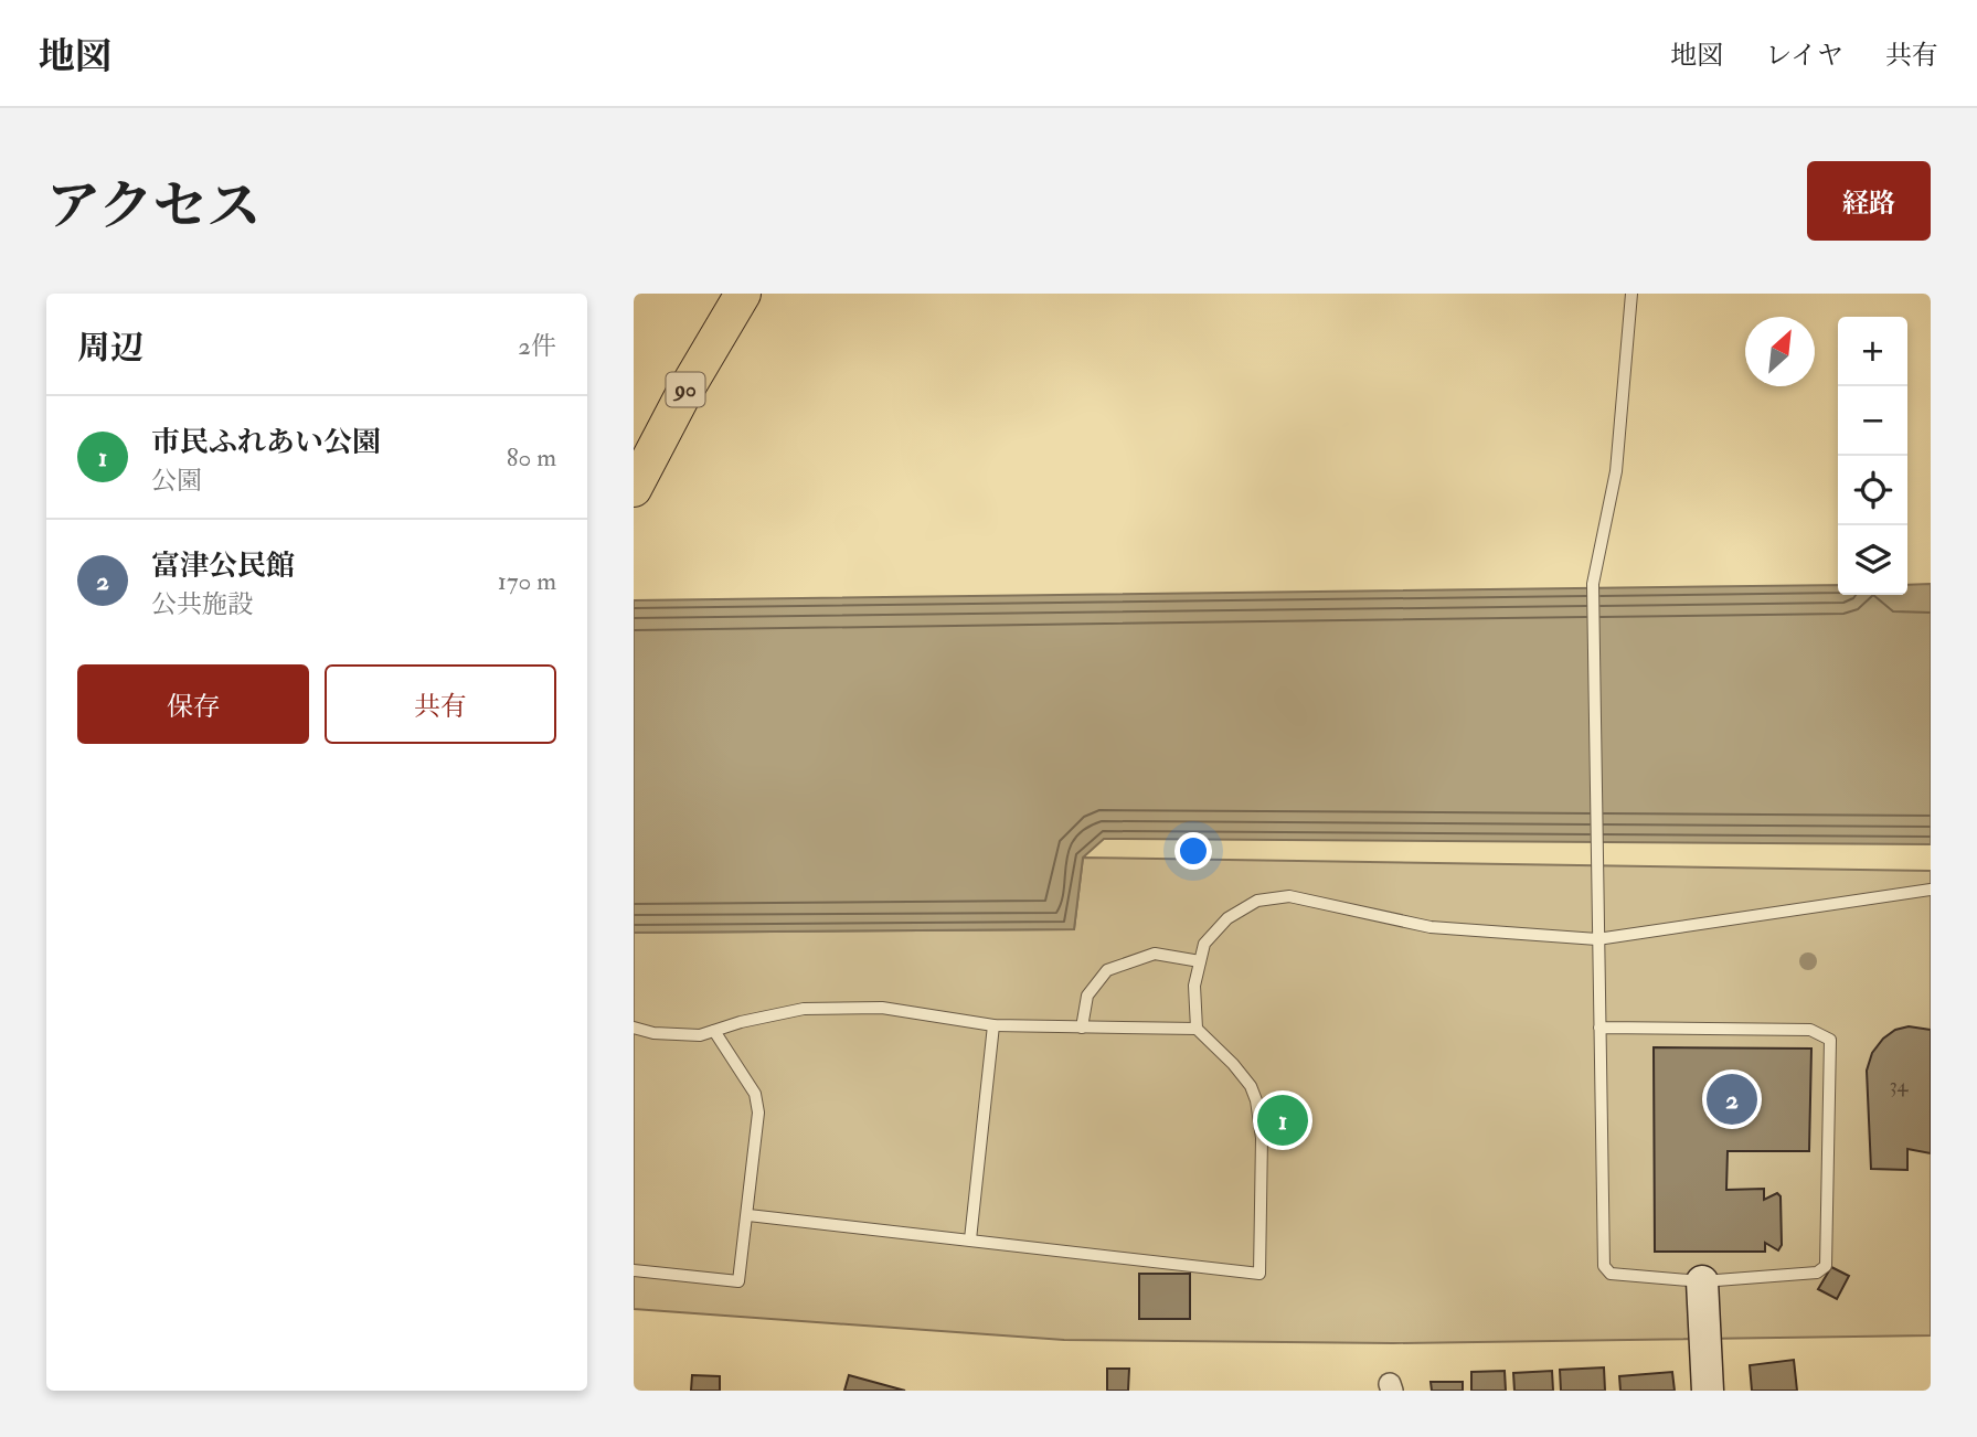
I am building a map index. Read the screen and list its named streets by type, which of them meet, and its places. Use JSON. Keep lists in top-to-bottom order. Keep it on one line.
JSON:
{"streets":{"main road":["90"]},"house_numbers":["34"],"north":"top right","page":{"header":"地図","nav":["地図","レイヤ","共有"],"buttons":["経路",["保存","共有"]],"title":"アクセス","heading":["周辺","2件"],"map_buttons":["+","−"],"list":[{"mark":"1","name":"市民ふれあい公園","note":"公園","value":"80 m"},{"mark":"2","name":"富津公民館","note":"公共施設","value":"170 m"}],"pins":["2","1"]}}
